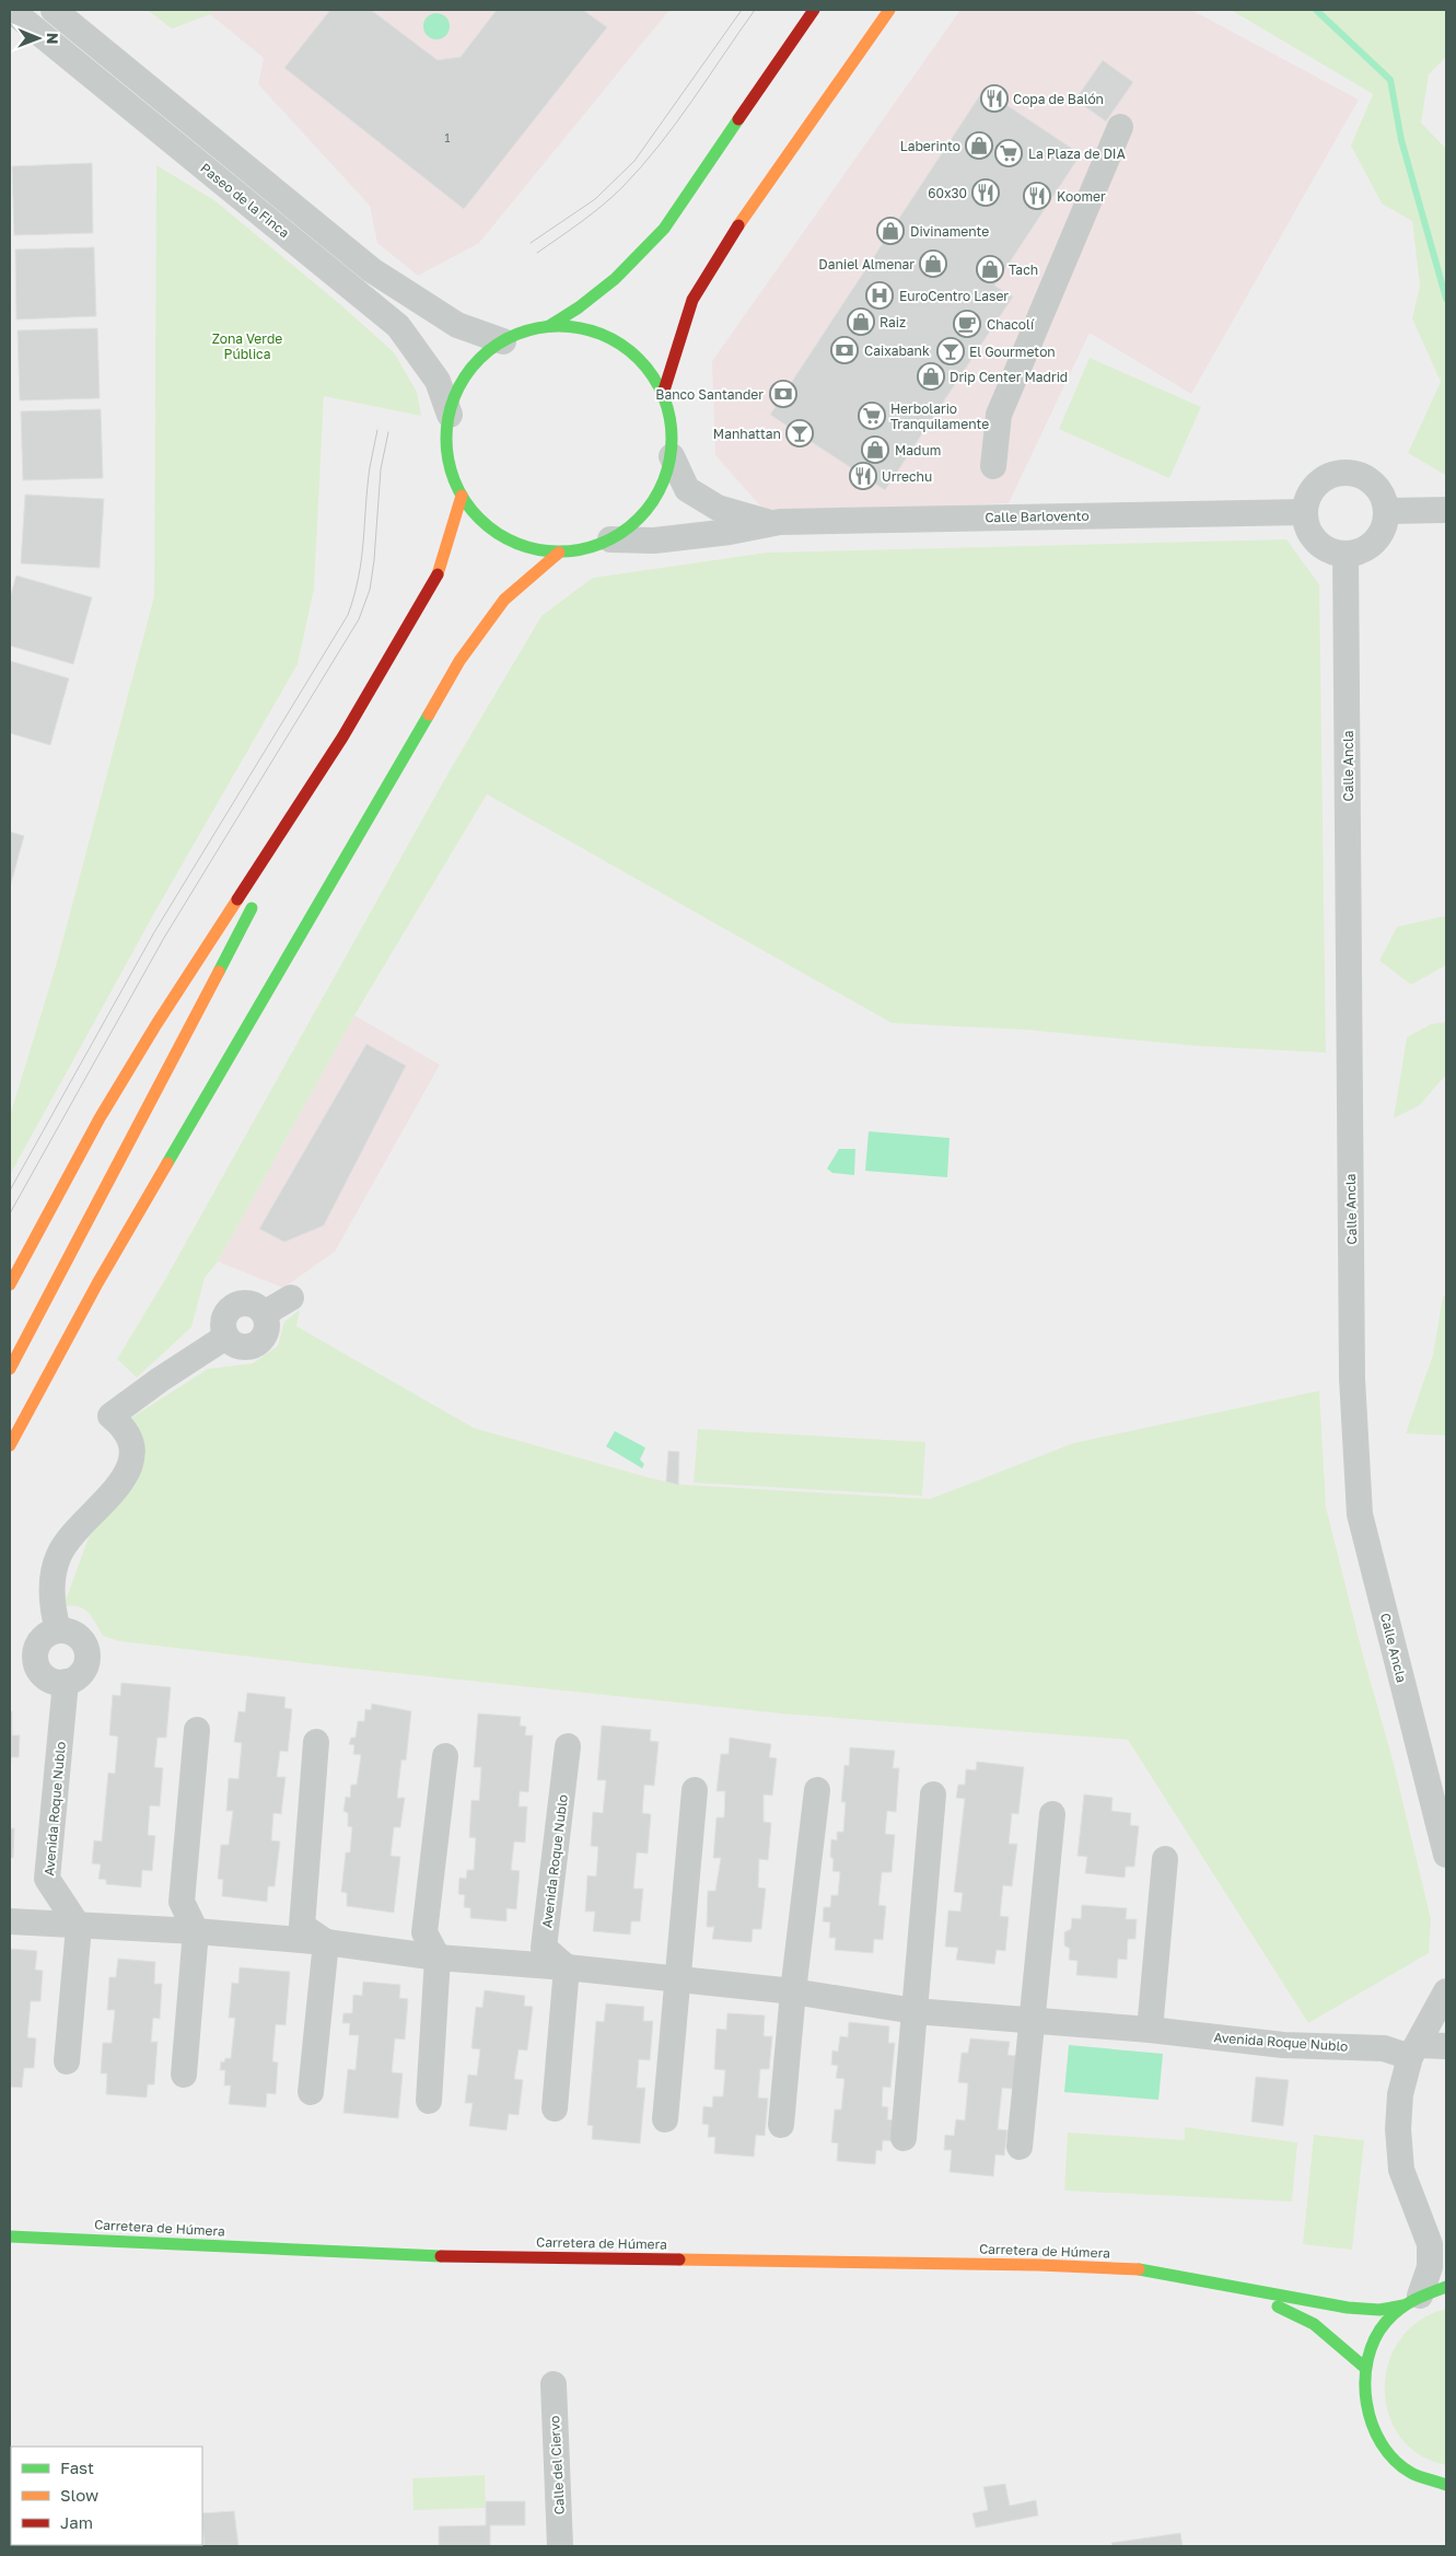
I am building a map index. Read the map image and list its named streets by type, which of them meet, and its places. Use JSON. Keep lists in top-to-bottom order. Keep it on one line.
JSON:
{"streets":{"main road":["Carretera de Húmera"],"street":["Paseo de la Finca","Calle Barlovento","Calle Ancla","Avenida Roque Nublo","Calle del Ciervo"]},"crossings":[["Calle Barlovento","Calle Ancla"]],"parks":["Zona Verde Pública"],"places":{"restaurant":["Copa de Balón","60x30","Koomer","Urrechu"],"shop":["Laberinto","Divinamente","Daniel Almenar","Tach","Raiz","Drip Center Madrid","Madum"],"supermarket":["La Plaza de DIA","Herbolario Tranquilamente"],"hospital":["EuroCentro Laser"],"cafe":["Chacolí"],"bank":["Caixabank","Banco Santander"],"bar":["El Gourmeton","Manhattan"]},"house_numbers":["1"],"legend":["Fast","Slow","Jam"],"north":"right"}
